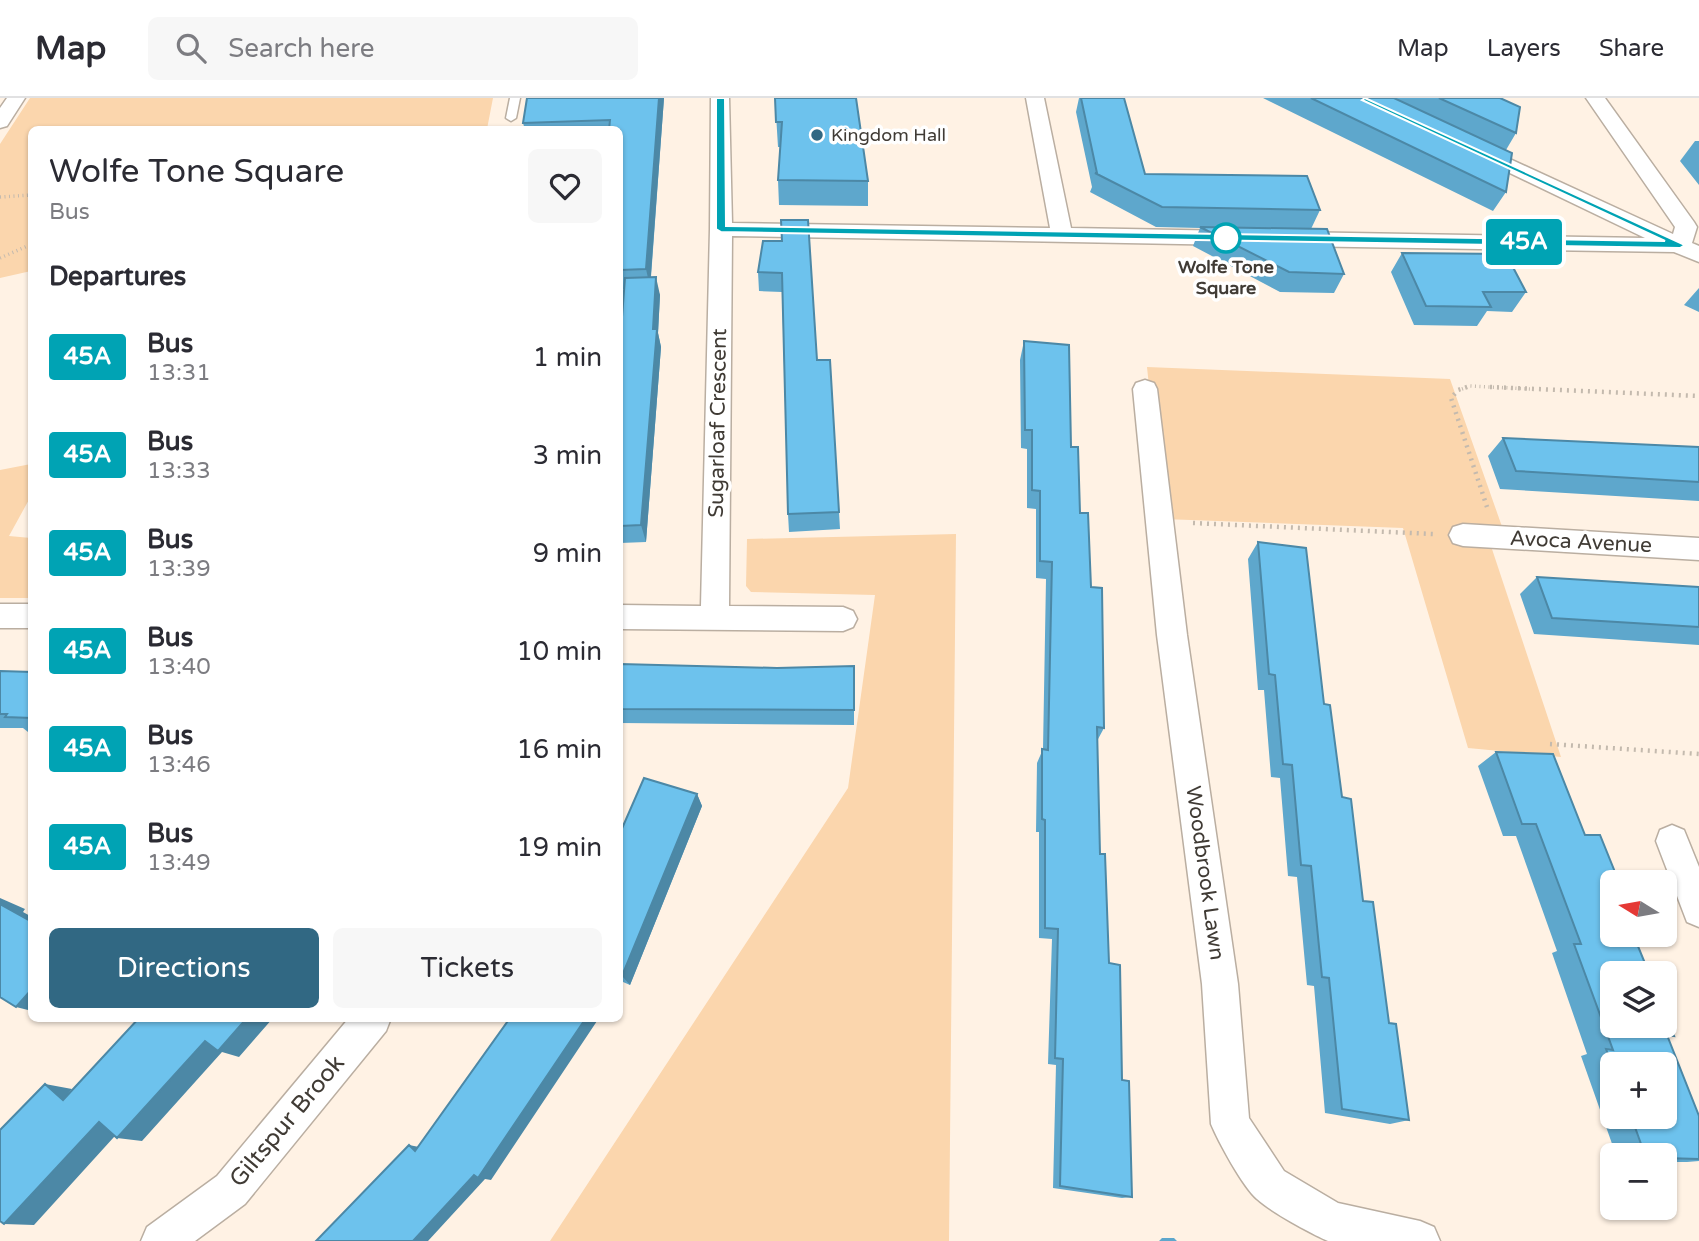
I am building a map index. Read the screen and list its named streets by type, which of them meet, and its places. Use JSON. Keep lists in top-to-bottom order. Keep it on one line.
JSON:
{"streets":{"street":["Sugarloaf Crescent","Avoca Avenue","Woodbrook Lawn","Giltspur Brook"]},"places":["Kingdom Hall","Wolfe Tone Square"],"lines":["bus line 45A"],"north":"left","page":{"header":"Map","search":"Search here","nav":["Map","Layers","Share"],"on_map":"45A","heading":[["Wolfe Tone Square","Bus"],"Departures"],"list":[{"mark":"45A","name":"Bus","note":"13:31","value":"1 min"},{"mark":"45A","name":"Bus","note":"13:33","value":"3 min"},{"mark":"45A","name":"Bus","note":"13:39","value":"9 min"},{"mark":"45A","name":"Bus","note":"13:40","value":"10 min"},{"mark":"45A","name":"Bus","note":"13:46","value":"16 min"},{"mark":"45A","name":"Bus","note":"13:49","value":"19 min"}],"map_buttons":["+","−"],"buttons":["Directions","Tickets"]}}
